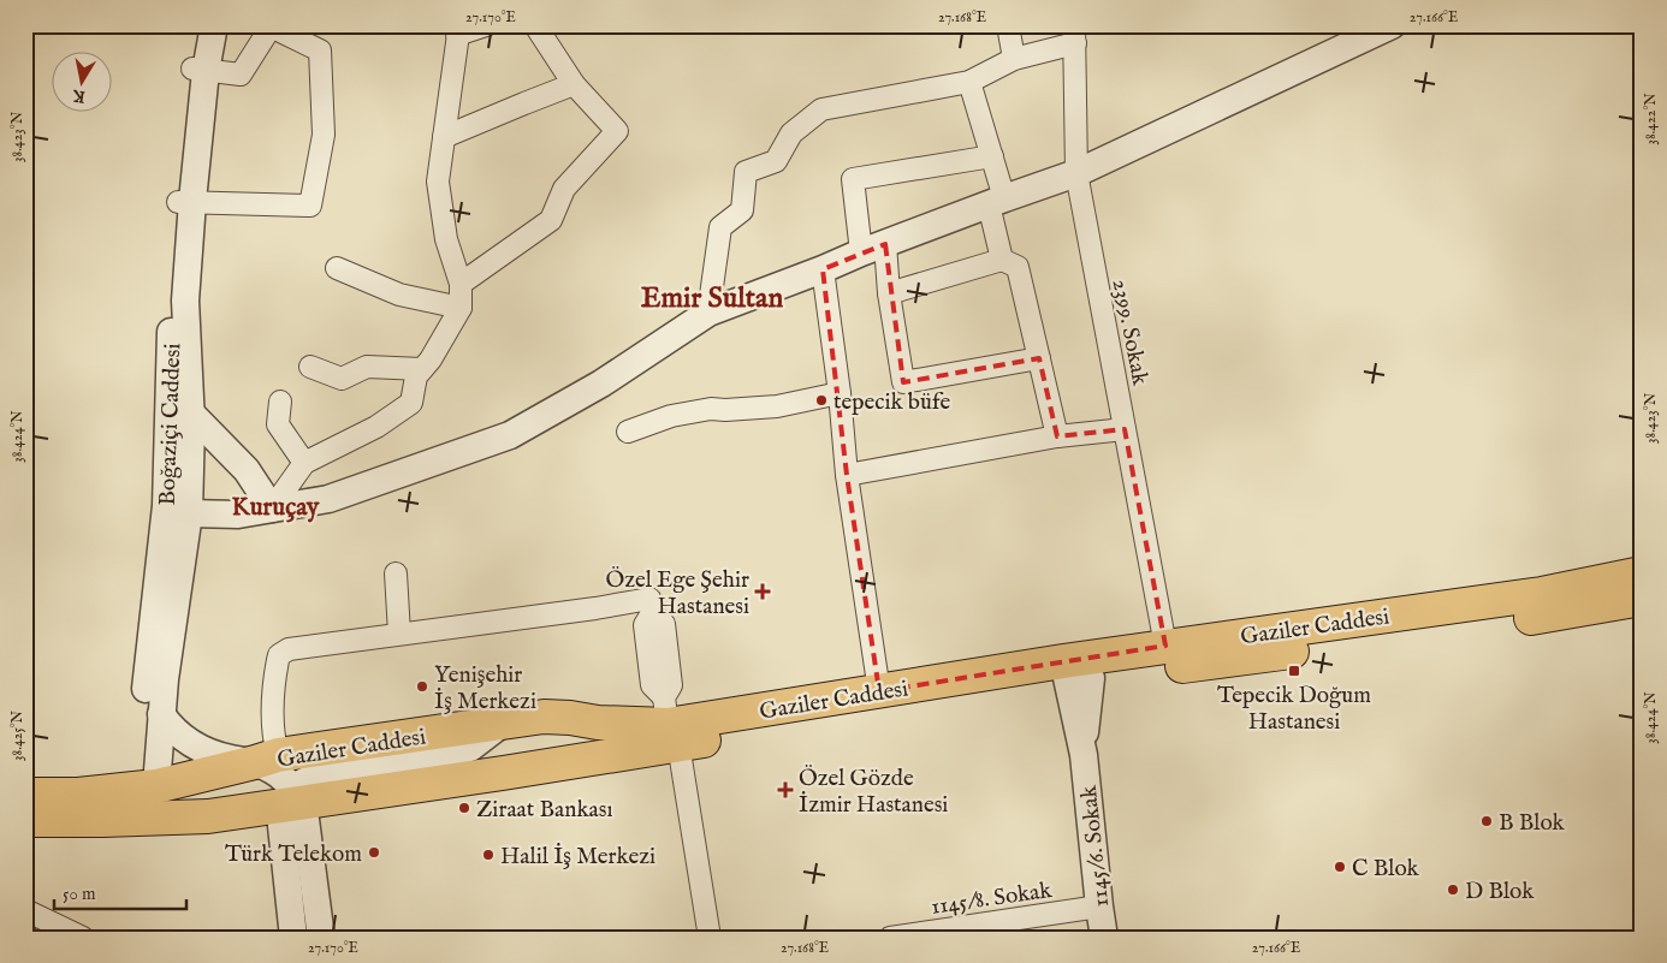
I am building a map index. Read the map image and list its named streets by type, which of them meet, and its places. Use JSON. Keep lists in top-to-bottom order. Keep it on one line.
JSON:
{"streets":{"main road":["Gaziler Caddesi"],"street":["2399. Sokak","Boğaziçi Caddesi","1145/6. Sokak","1145/8. Sokak"]},"crossings":[["2399. Sokak","Gaziler Caddesi"],["Boğaziçi Caddesi","Gaziler Caddesi"],["Gaziler Caddesi","1145/6. Sokak"],["1145/6. Sokak","1145/8. Sokak"]],"districts":["Emir Sultan","Kuruçay"],"places":{"other":["tepecik büfe","Yenişehir İş Merkezi","Ziraat Bankası","B Blok","Türk Telekom","Halil İş Merkezi","C Blok","D Blok"],"health":["Özel Ege Şehir Hastanesi","Özel Gözde İzmir Hastanesi"],"transit":["Tepecik Doğum Hastanesi"]},"scale_bar":"50 m","north":"bottom","coordinates":["27.170°E","27.168°E","27.166°E","38.422°N","38.423°N","38.424°N","38.425°N"]}
